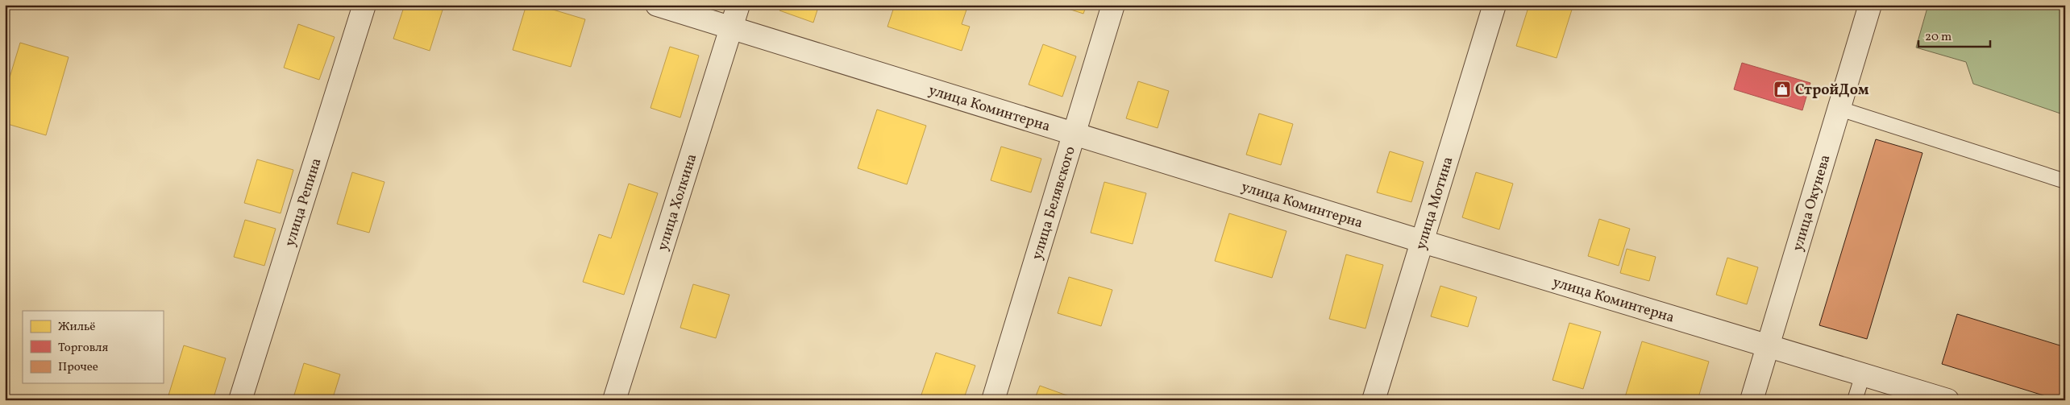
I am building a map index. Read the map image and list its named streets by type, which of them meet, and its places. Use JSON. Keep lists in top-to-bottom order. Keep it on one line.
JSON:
{"streets":{"street":["улица Коминтерна","улица Репина","улица Холкина","улица Белявского","улица Мотина","улица Окунева"]},"crossings":[["улица Коминтерна","улица Холкина"],["улица Коминтерна","улица Белявского"],["улица Коминтерна","улица Мотина"],["улица Коминтерна","улица Окунева"]],"places":{"shop":["СтройДом"]},"legend":["Жильё","Торговля","Прочее"],"scale_bar":"20 m"}
